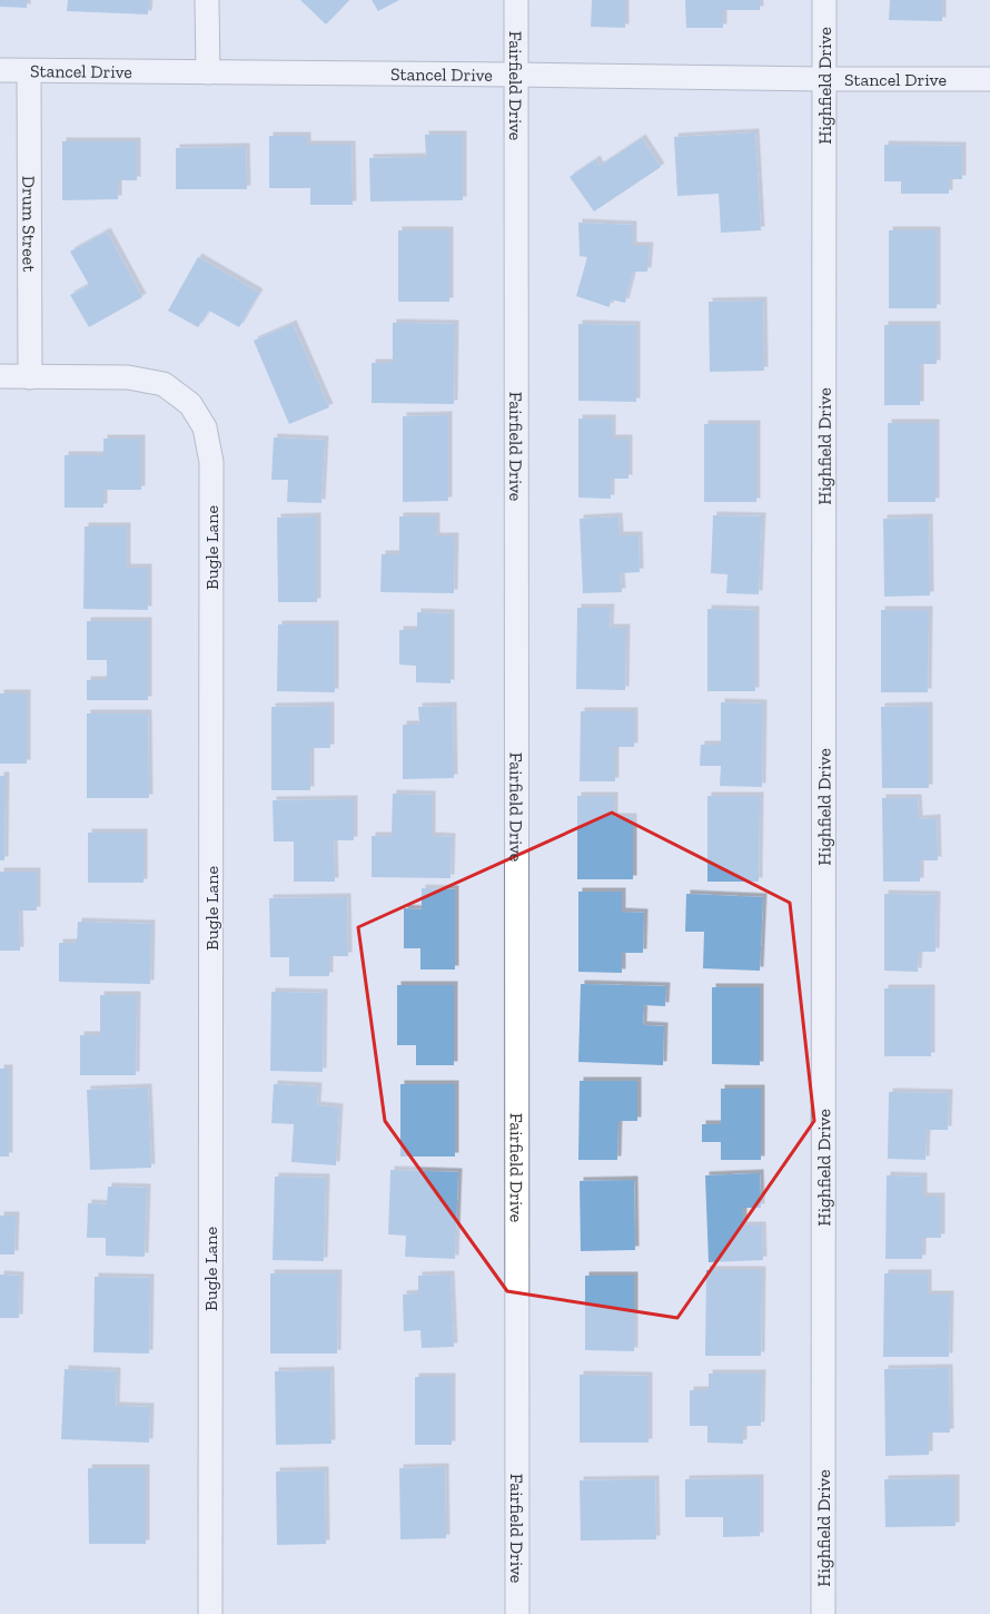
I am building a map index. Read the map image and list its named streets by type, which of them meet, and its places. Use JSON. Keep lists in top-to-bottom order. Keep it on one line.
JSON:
{"streets":{"street":["Stancel Drive","Fairfield Drive","Highfield Drive","Drum Street","Bugle Lane"]},"crossings":[["Stancel Drive","Fairfield Drive"],["Stancel Drive","Highfield Drive"],["Stancel Drive","Drum Street"],["Drum Street","Bugle Lane"]]}
